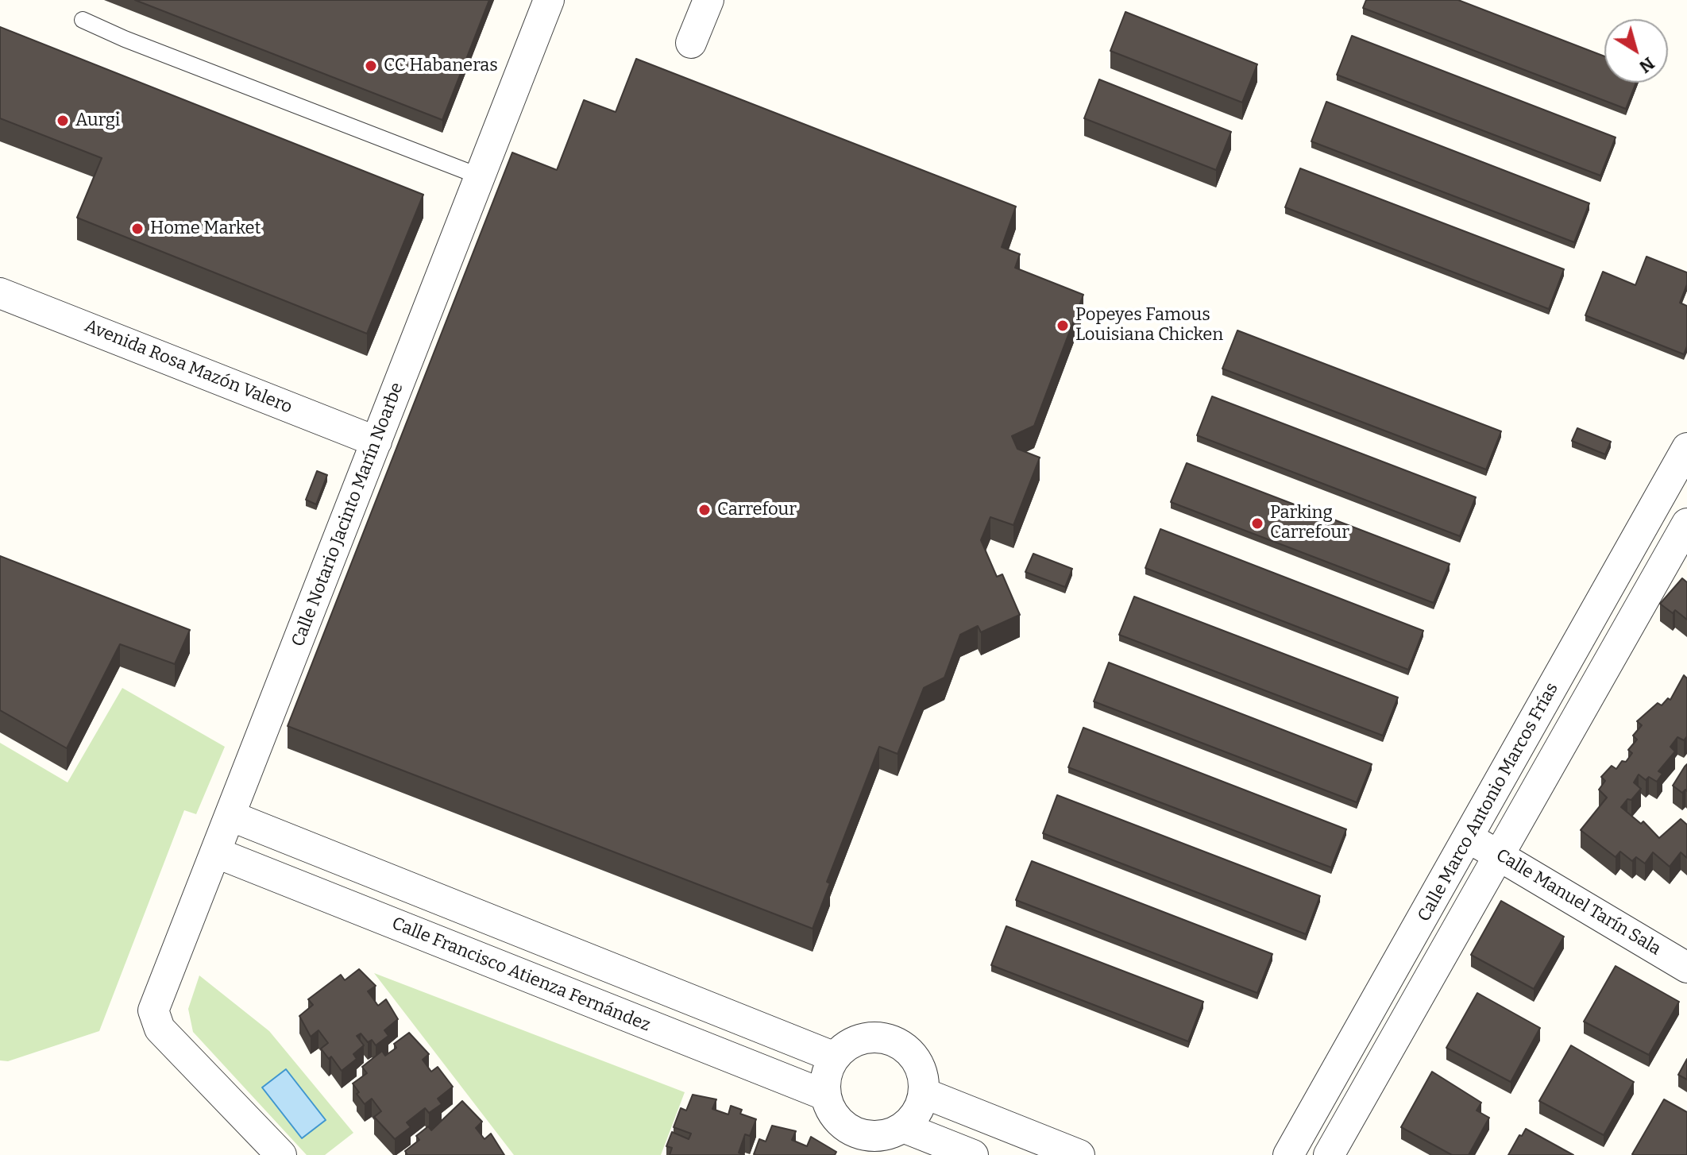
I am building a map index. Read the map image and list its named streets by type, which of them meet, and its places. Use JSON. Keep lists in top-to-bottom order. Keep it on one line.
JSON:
{"streets":{"street":["Avenida Rosa Mazón Valero","Calle Notario Jacinto Marín Noarbe","Calle Marco Antonio Marcos Frías","Calle Manuel Tarín Sala","Calle Francisco Atienza Fernández"]},"crossings":[["Avenida Rosa Mazón Valero","Calle Notario Jacinto Marín Noarbe"],["Calle Notario Jacinto Marín Noarbe","Calle Francisco Atienza Fernández"],["Calle Marco Antonio Marcos Frías","Calle Manuel Tarín Sala"]],"places":["CC Habaneras","Aurgi","Home Market","Popeyes Famous Louisiana Chicken","Carrefour","Parking Carrefour"],"north":"bottom right"}
